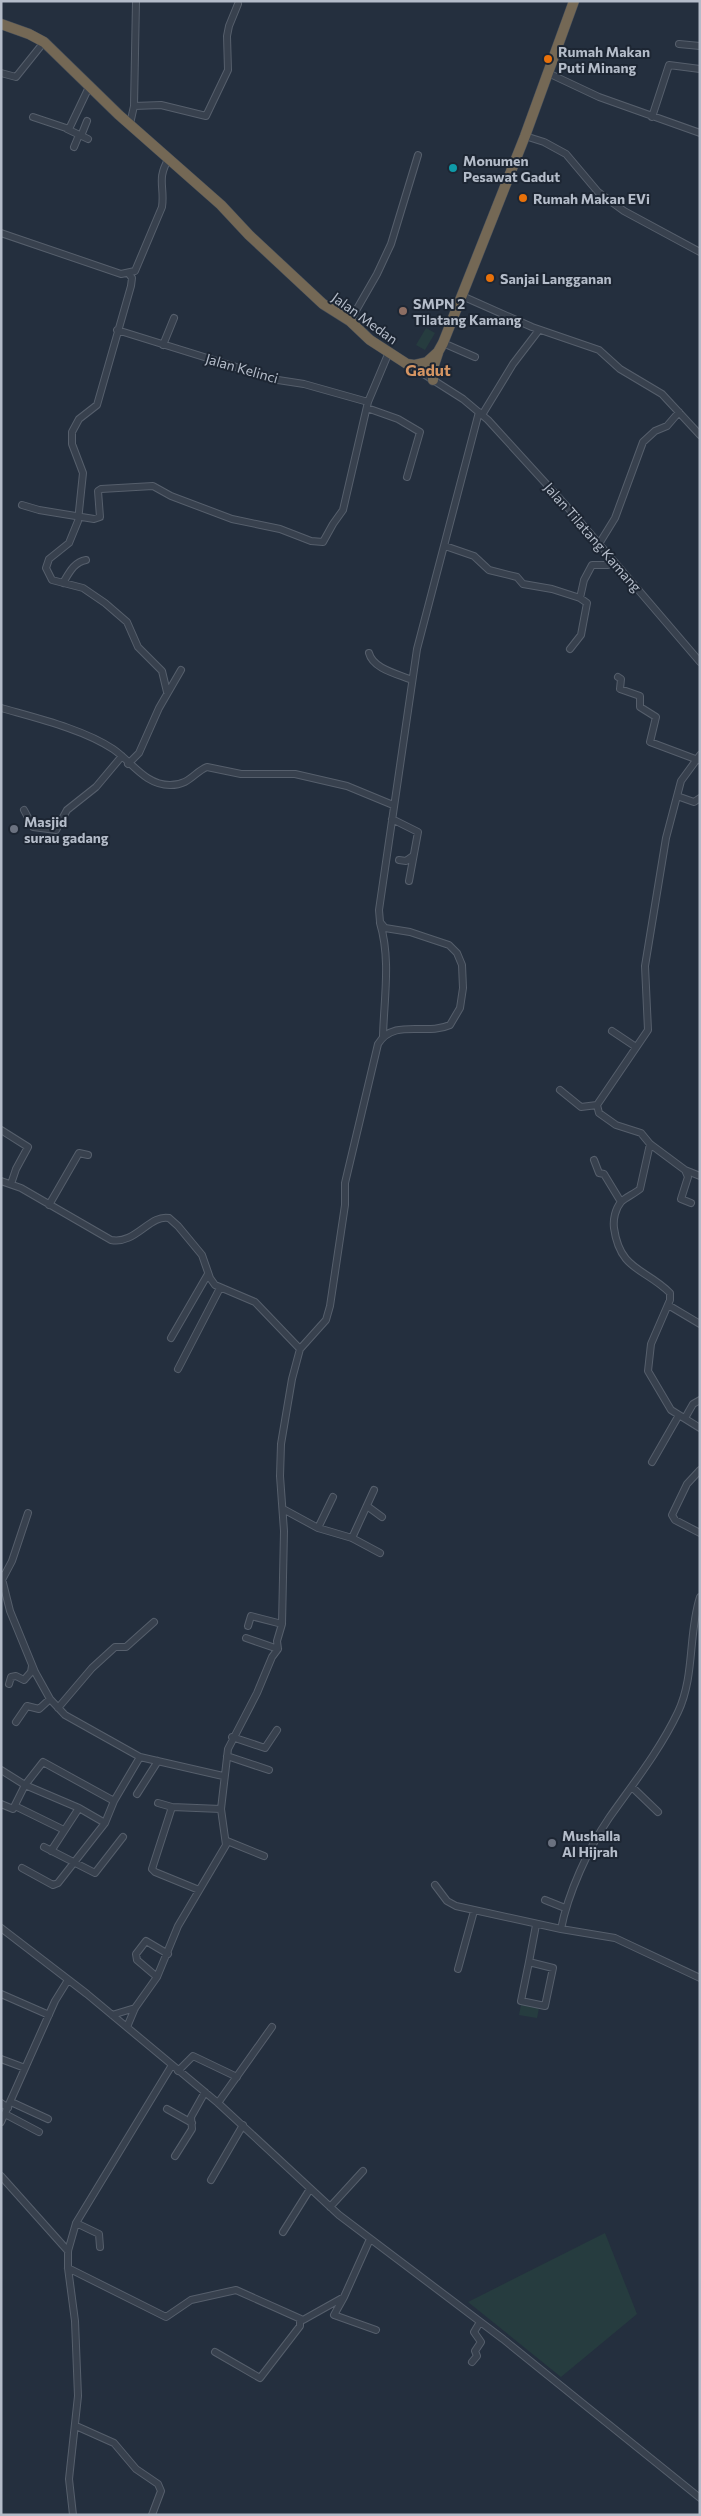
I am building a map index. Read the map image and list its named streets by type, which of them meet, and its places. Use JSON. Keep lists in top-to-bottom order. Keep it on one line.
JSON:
{"streets":{"highway":["Jalan Medan"],"street":["Jalan Kelinci","Jalan Tilatang Kamang"]},"crossings":[["Jalan Medan","Jalan Tilatang Kamang"]],"districts":["Gadut"],"places":["Rumah Makan Puti Minang","Monumen Pesawat Gadut","Rumah Makan EVi","Sanjai Langganan","SMPN 2 Tilatang Kamang","Masjid surau gadang","Mushalla Al Hijrah"]}
